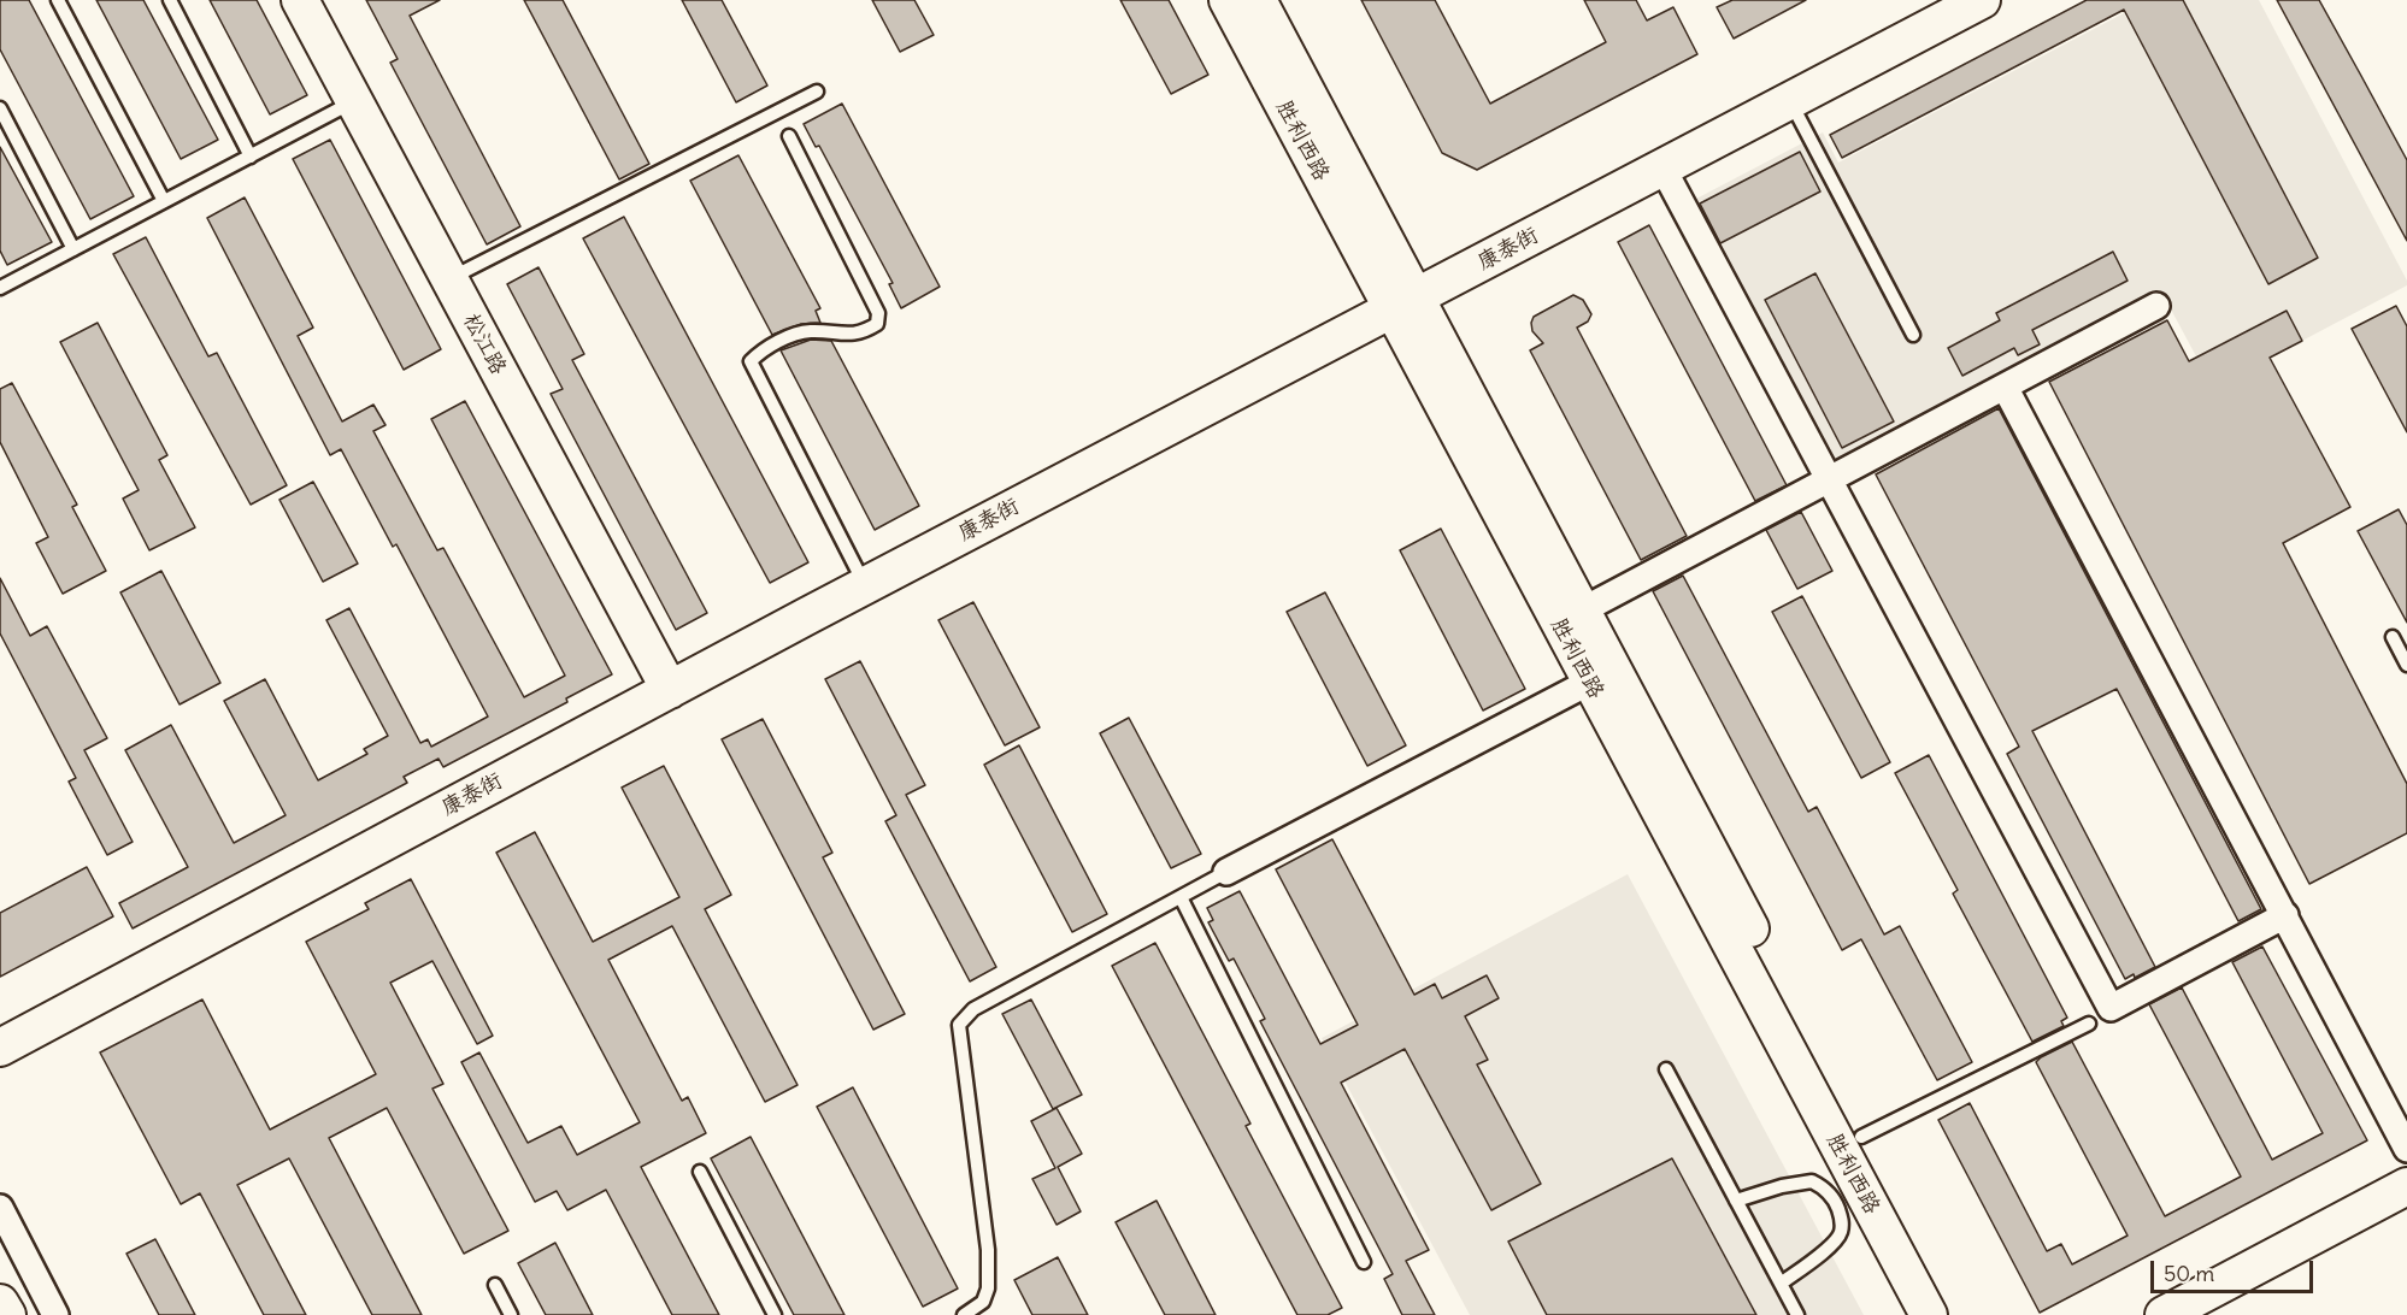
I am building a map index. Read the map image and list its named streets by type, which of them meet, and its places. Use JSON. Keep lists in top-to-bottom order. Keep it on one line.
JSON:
{"streets":{"street":["胜利西路","康泰街","松江路"]},"crossings":[["胜利西路","康泰街"],["康泰街","松江路"]],"scale_bar":"50 m"}
